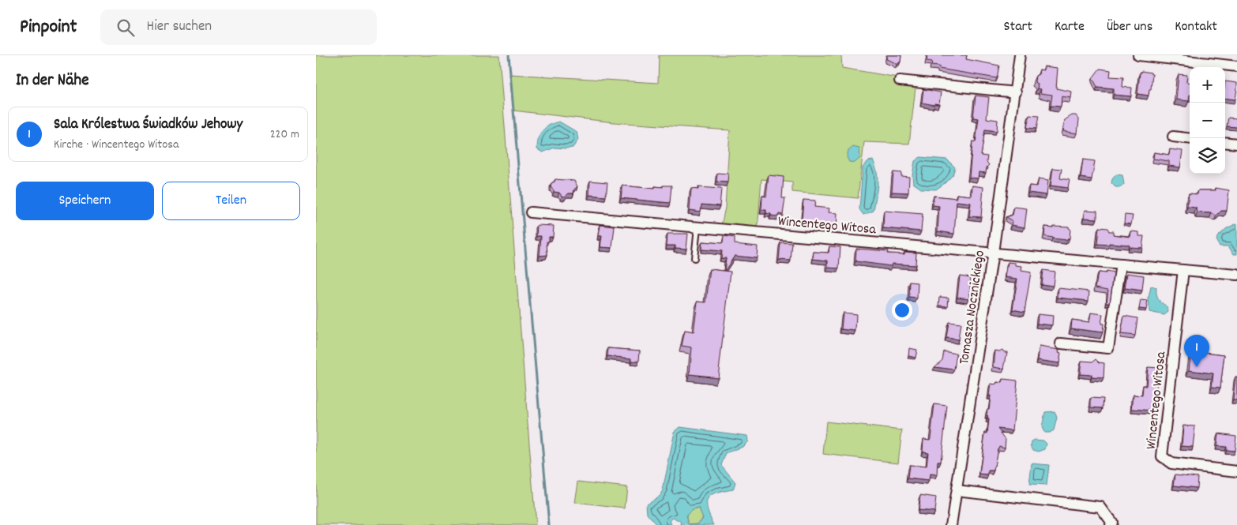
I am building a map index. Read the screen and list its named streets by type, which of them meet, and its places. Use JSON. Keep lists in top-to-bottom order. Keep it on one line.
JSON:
{"streets":{"street":["Wincentego Witosa","Tomasza Nocznickiego"]},"crossings":[["Wincentego Witosa","Tomasza Nocznickiego"]],"page":{"header":"Pinpoint","search":"Hier suchen","nav":["Start","Karte","Über uns","Kontakt"],"heading":"In der Nähe","map_buttons":["+","−"],"list":[{"mark":"1","name":"Sala Królestwa Świadków Jehowy","note":"Kirche · Wincentego Witosa","value":"220 m"}],"buttons":["Speichern","Teilen"],"pins":"1"}}
